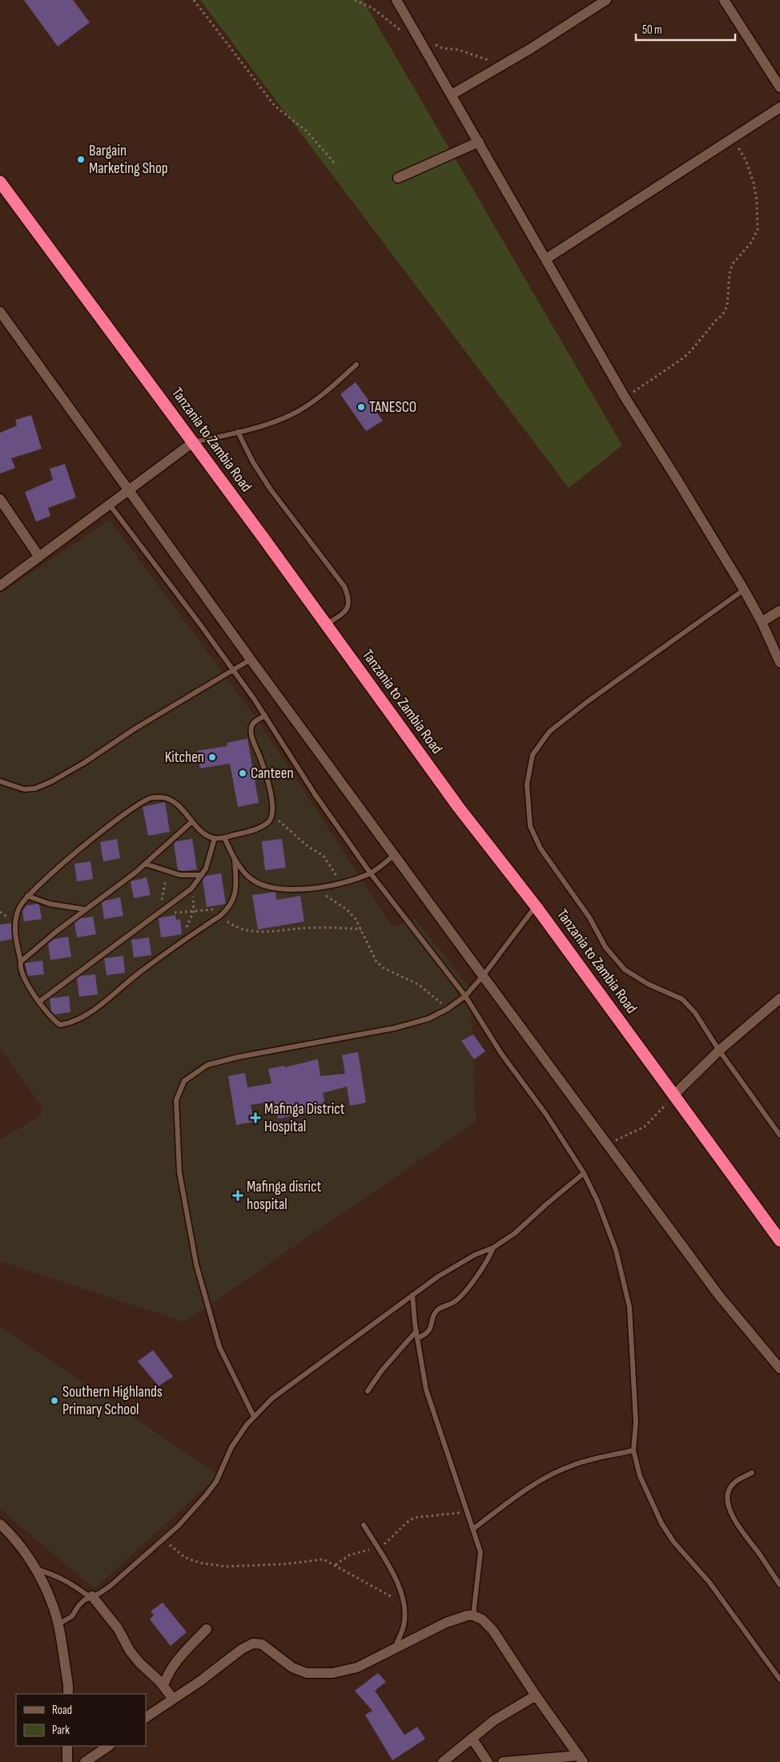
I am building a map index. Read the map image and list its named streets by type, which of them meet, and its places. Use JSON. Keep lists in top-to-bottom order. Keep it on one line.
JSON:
{"streets":{"highway":["Tanzania to Zambia Road"]},"places":{"other":["Bargain Marketing Shop","TANESCO","Kitchen","Canteen","Southern Highlands Primary School"],"health":["Mafinga District Hospital","Mafinga disrict hospital"]},"legend":["Road","Park"],"scale_bar":"50 m"}
